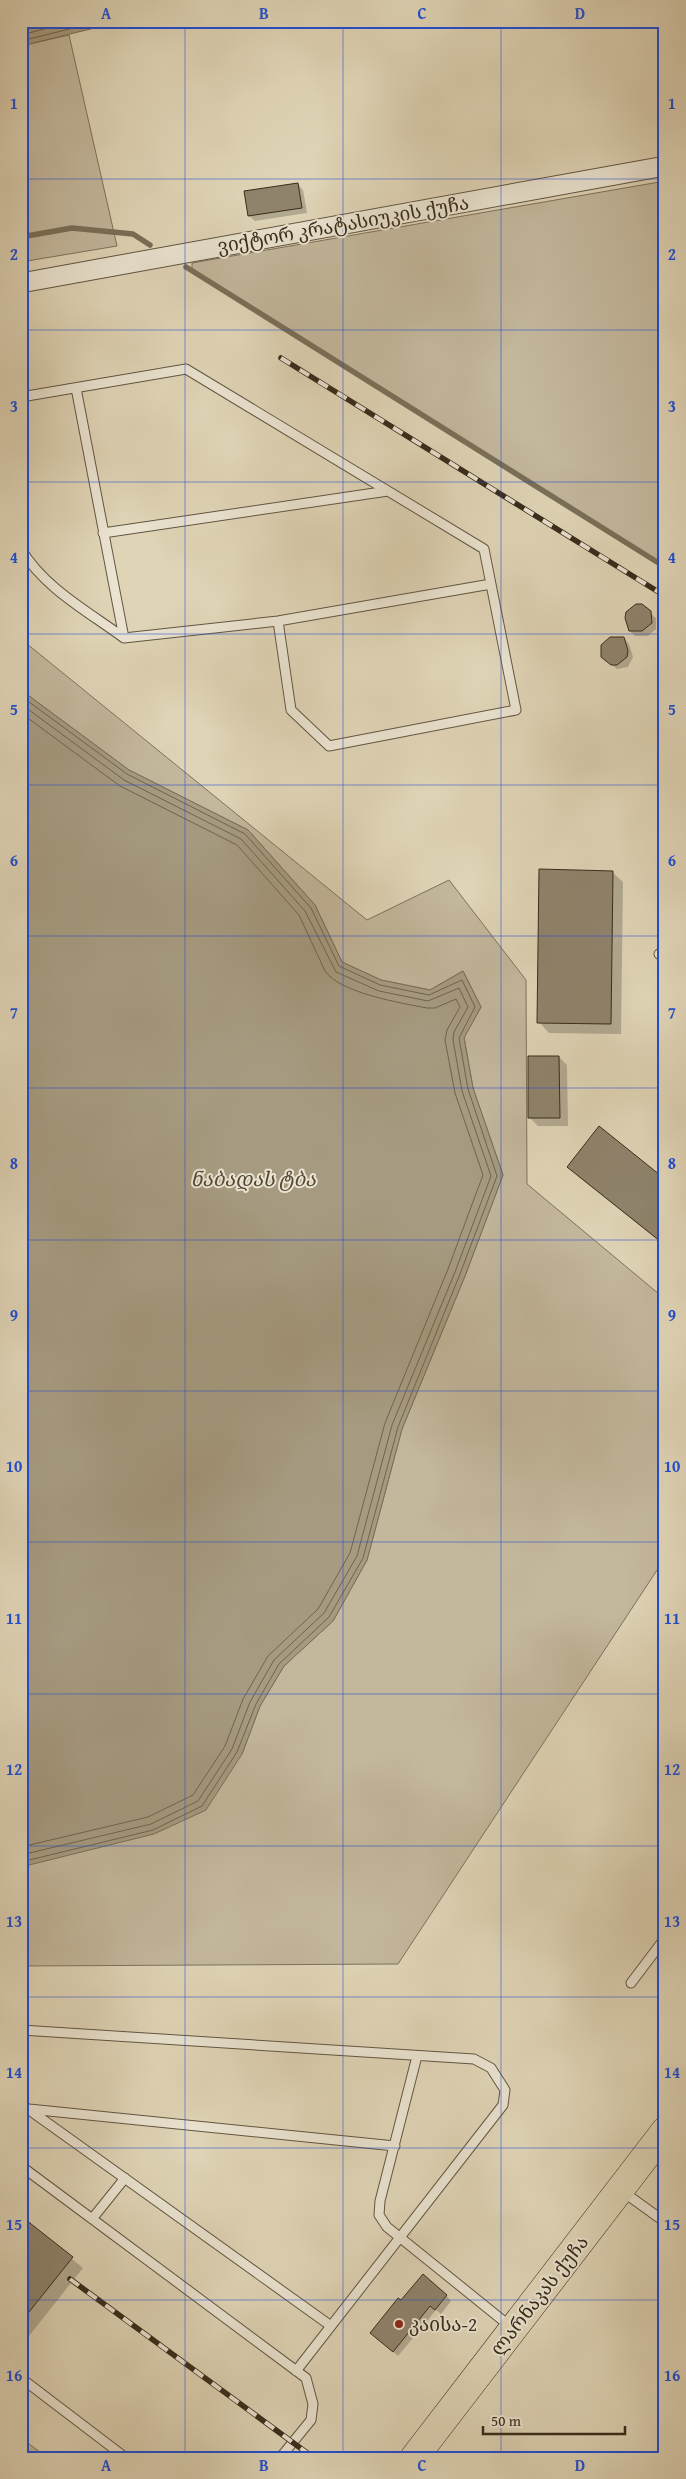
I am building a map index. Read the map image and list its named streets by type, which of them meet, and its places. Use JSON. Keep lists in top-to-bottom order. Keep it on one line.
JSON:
{"streets":{"highway":["ლარნაკას ქუჩა"],"street":["ვიქტორ კრატასიუკის ქუჩა"]},"water":["ნაბადას ტბა"],"places":["კაისა-2"],"scale_bar":"50 m","grid":{"columns":["A","B","C","D"],"rows":["1","2","3","4","5","6","7","8","9","10","11","12","13","14","15","16"]}}
